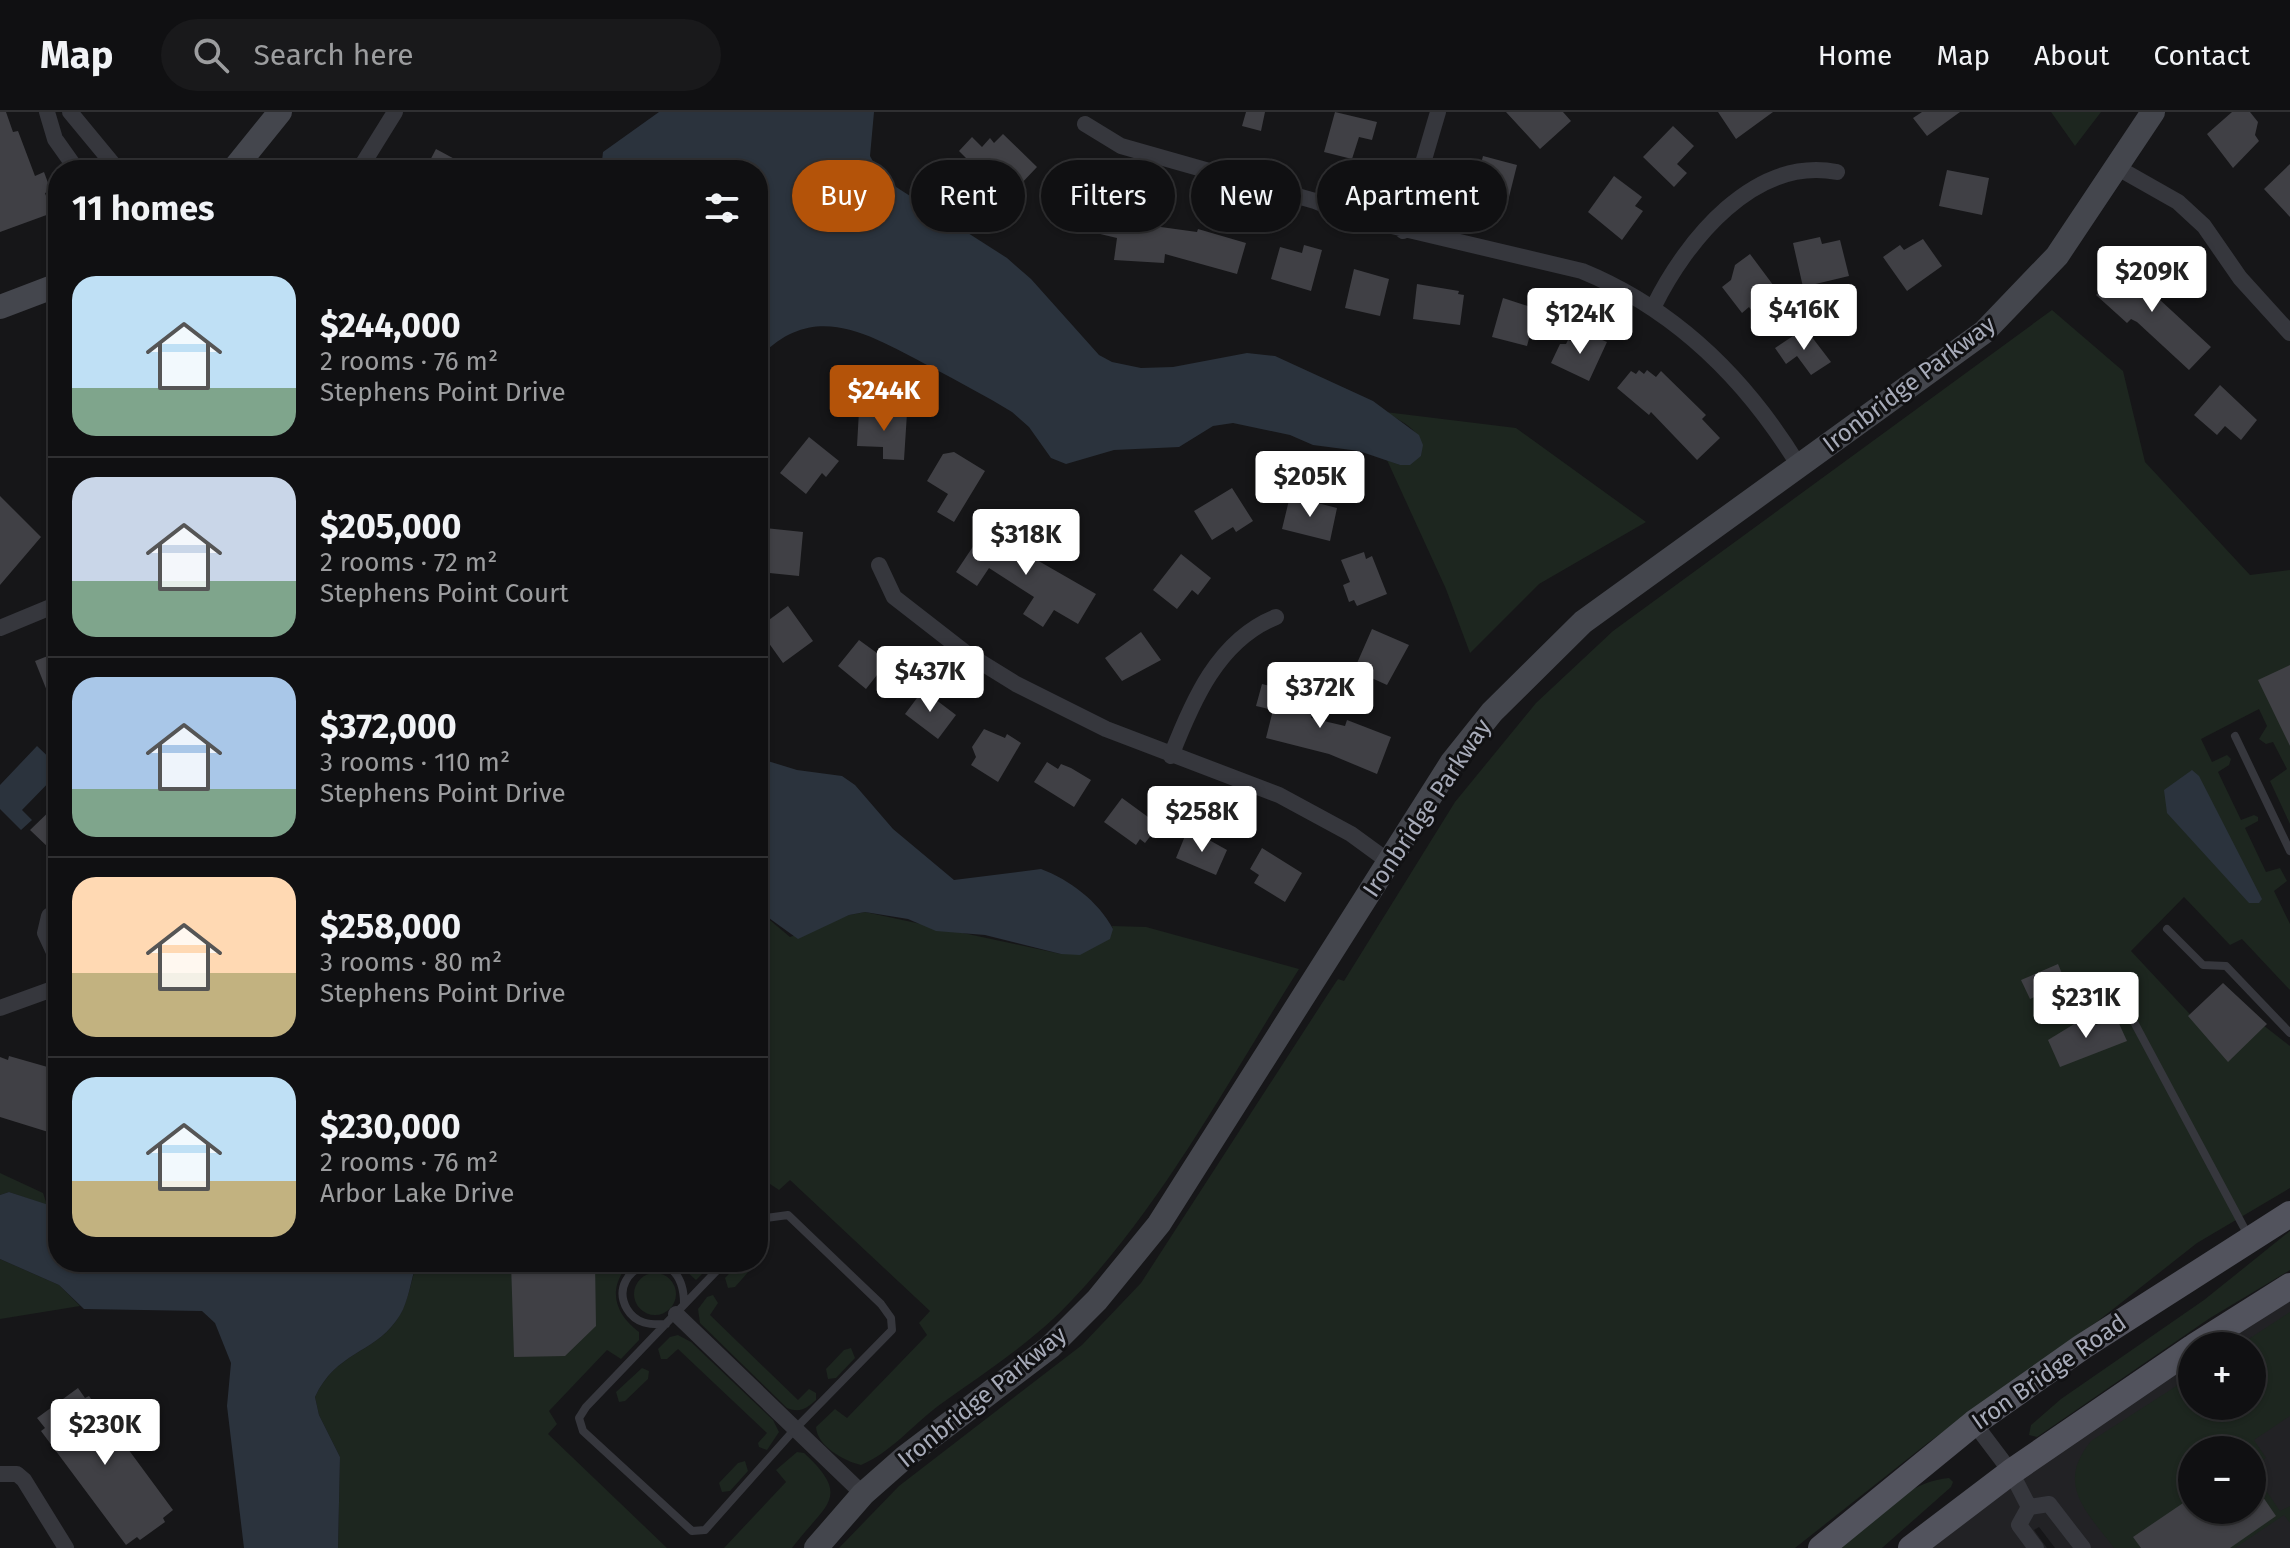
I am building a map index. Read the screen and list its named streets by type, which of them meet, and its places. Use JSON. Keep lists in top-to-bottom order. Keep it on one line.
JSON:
{"streets":{"main road":["Iron Bridge Road"],"street":["Ironbridge Parkway"]},"page":{"header":"Map","search":"Search here","nav":["Home","Map","About","Contact"],"chip":["Buy","Rent","Filters","New","Apartment"],"heading":"11 homes","price":["$209K","$416K","$124K","$244K","$205K","$318K","$437K","$372K","$258K","$231K","$230K"],"list":[{"name":"$244,000","note":"2 rooms · 76 m² · Stephens Point Drive"},{"name":"$205,000","note":"2 rooms · 72 m² · Stephens Point Court"},{"name":"$372,000","note":"3 rooms · 110 m² · Stephens Point Drive"},{"name":"$258,000","note":"3 rooms · 80 m² · Stephens Point Drive"},{"name":"$230,000","note":"2 rooms · 76 m² · Arbor Lake Drive"}],"map_buttons":["+","−"]}}
